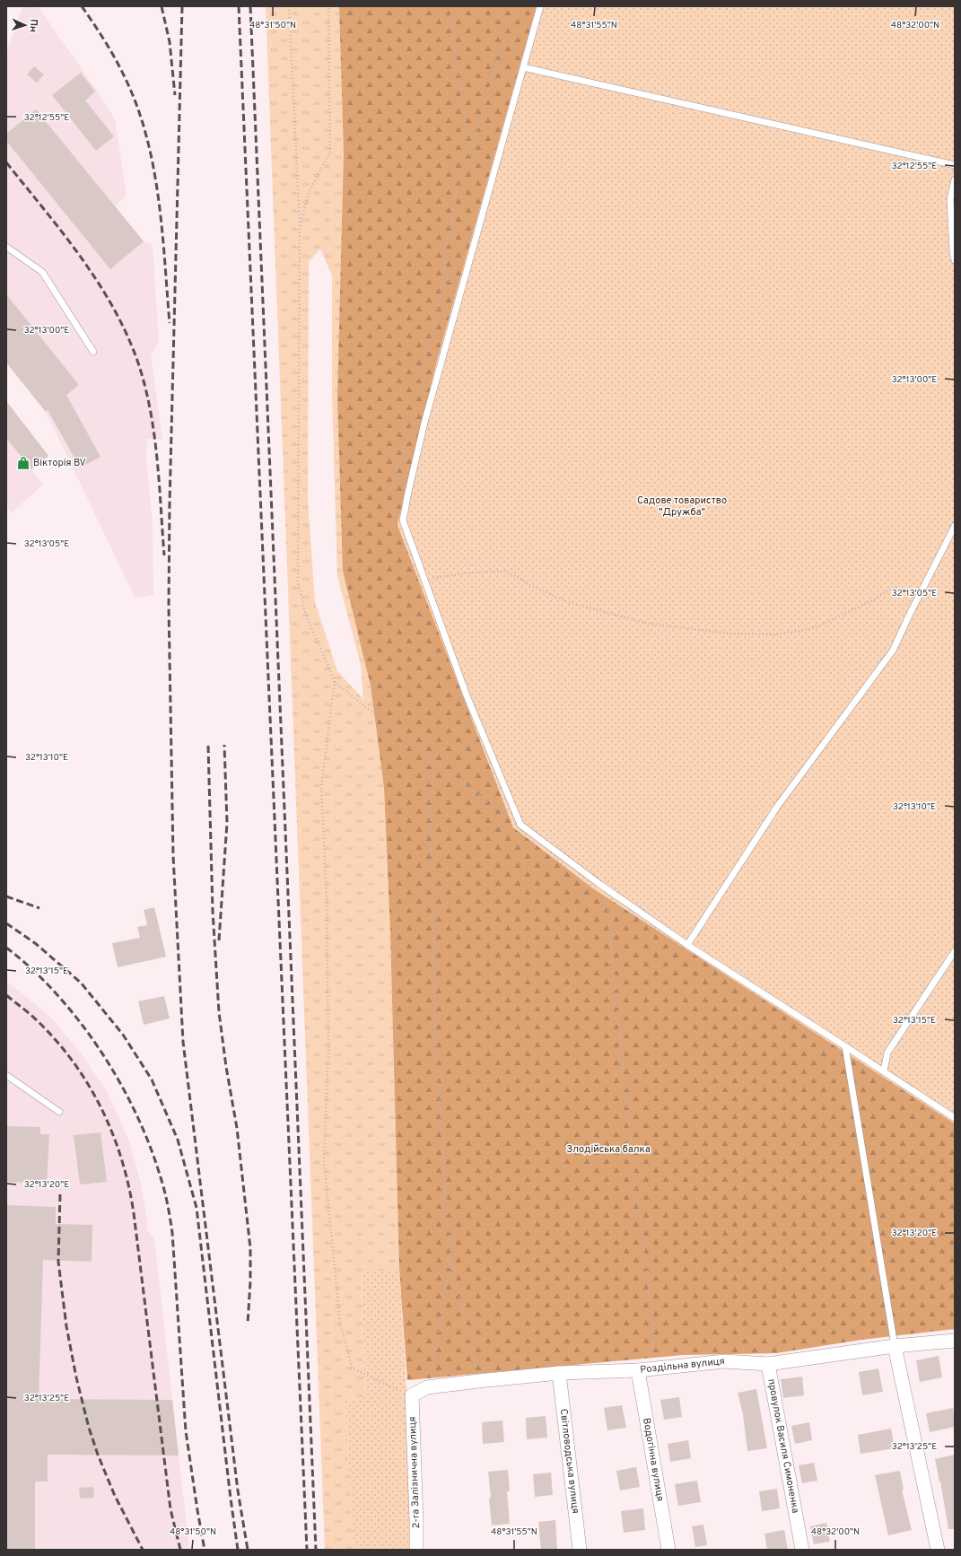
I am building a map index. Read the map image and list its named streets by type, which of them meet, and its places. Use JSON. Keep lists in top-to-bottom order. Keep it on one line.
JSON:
{"streets":{"street":["Роздільна вулиця","провулок Василя Симоненка","Водогінна вулиця","Світловодська вулиця","2-га Залізнична вулиця"]},"crossings":[["Роздільна вулиця","провулок Василя Симоненка"],["Роздільна вулиця","Водогінна вулиця"],["Роздільна вулиця","Світловодська вулиця"],["Роздільна вулиця","2-га Залізнична вулиця"]],"parks":["Садове товариство \"Дружба\"","Злодійська балка"],"places":{"shop":["Вікторія BV"]},"north":"right","coordinates":["48°31'50\"N","48°31'55\"N","48°32'00\"N","32°12'55\"E","32°13'00\"E","32°13'05\"E","32°13'10\"E","32°13'15\"E","32°13'20\"E","32°13'25\"E"]}
